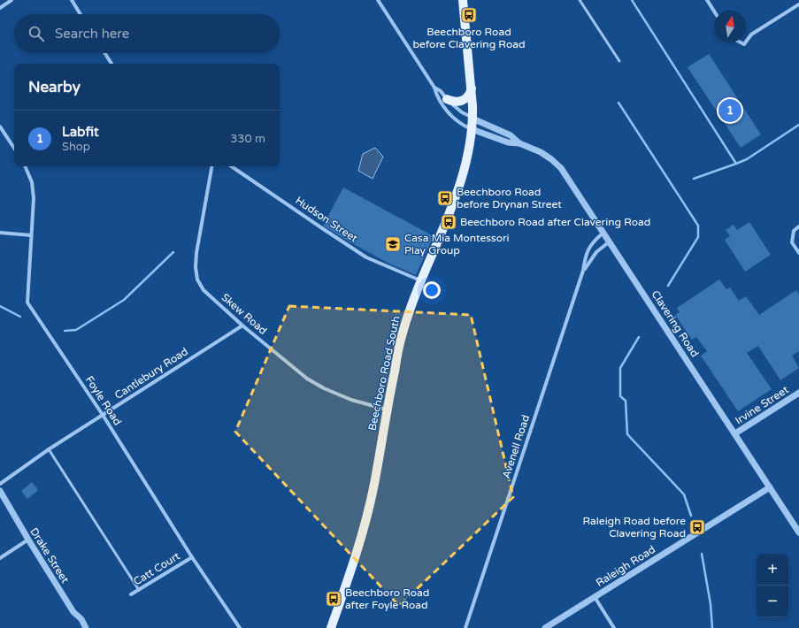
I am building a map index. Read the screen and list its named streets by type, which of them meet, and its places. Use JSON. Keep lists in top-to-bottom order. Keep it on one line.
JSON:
{"streets":{"main road":["Beechboro Road South"],"street":["Hudson Street","Skew Road","Clavering Road","Cantlebury Road","Foyle Road","Irvine Street","Avenell Road","Drake Street","Raleigh Road","Catt Court"]},"crossings":[["Hudson Street","Beechboro Road South"],["Skew Road","Cantlebury Road"],["Skew Road","Beechboro Road South"],["Clavering Road","Beechboro Road South"],["Clavering Road","Irvine Street"],["Clavering Road","Avenell Road"],["Clavering Road","Raleigh Road"],["Cantlebury Road","Foyle Road"],["Foyle Road","Catt Court"]],"places":{"bus stop":["Beechboro Road before Clavering Road","Beechboro Road before Drynan Street","Beechboro Road after Clavering Road","Raleigh Road before Clavering Road","Beechboro Road after Foyle Road"],"school or university":["Casa Mia Montessori Play Group"]},"north":"top","page":{"search":"Search here","heading":"Nearby","pins":"1","list":[{"mark":"1","name":"Labfit","note":"Shop","value":"330 m"}],"map_buttons":["+","−"]}}
